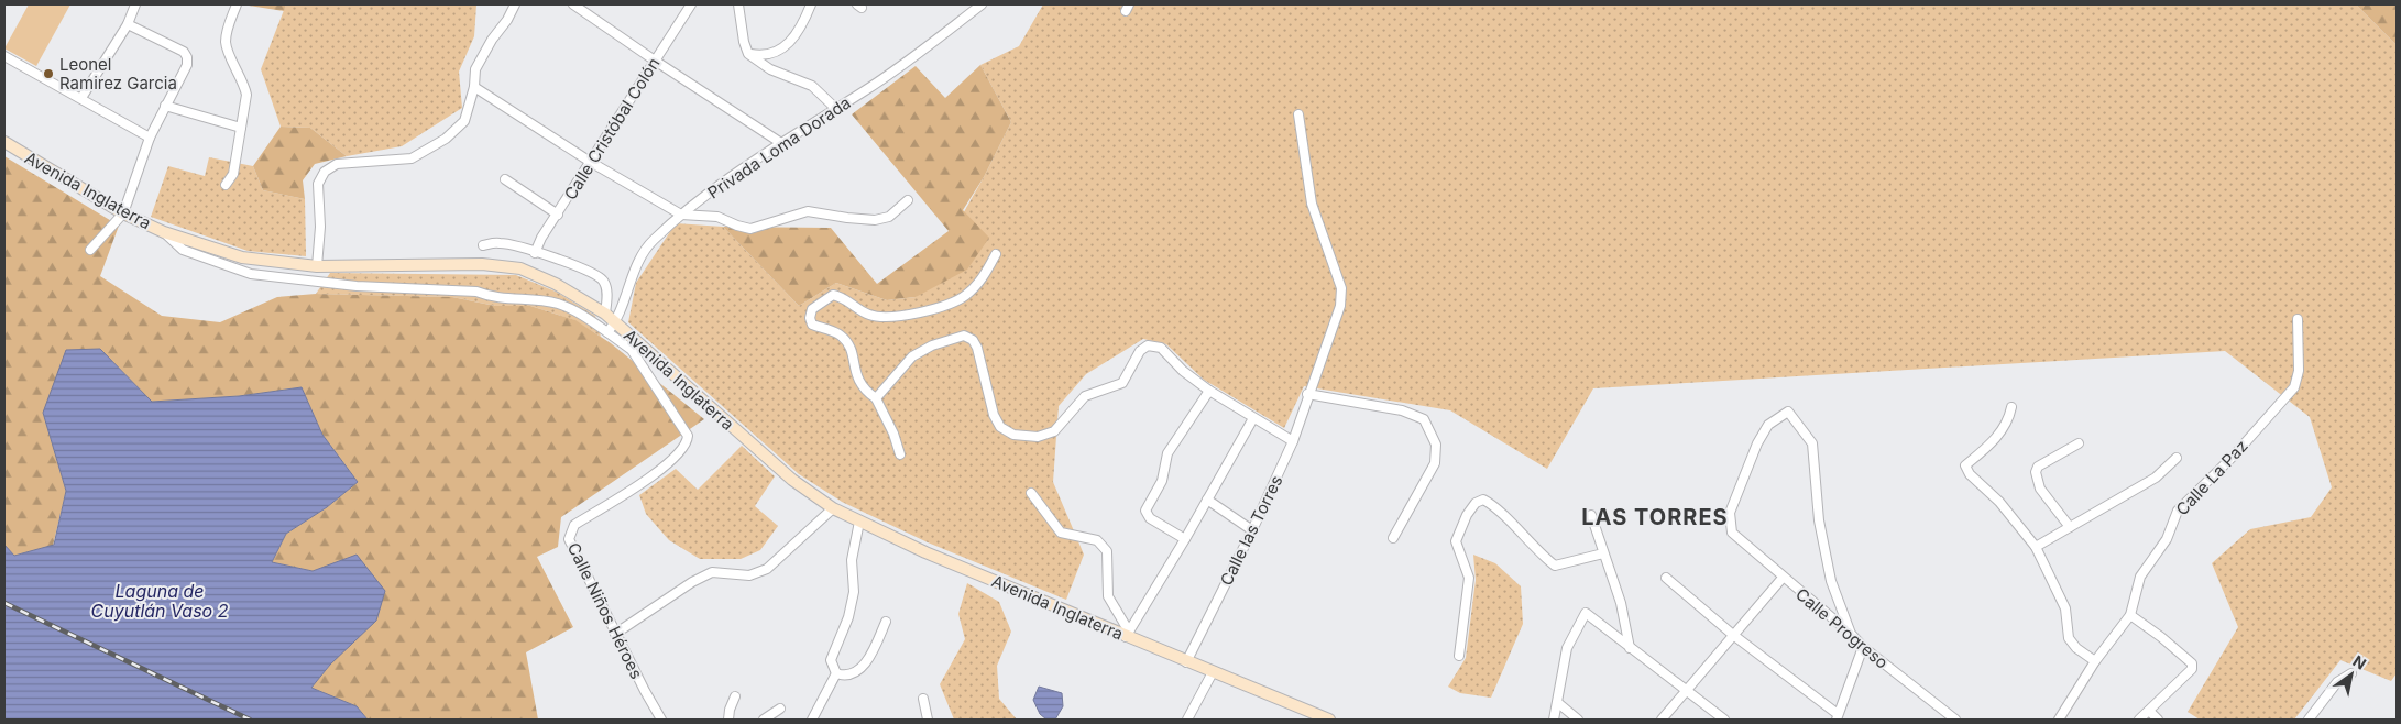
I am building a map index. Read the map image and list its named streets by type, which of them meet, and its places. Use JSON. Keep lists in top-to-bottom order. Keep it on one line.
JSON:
{"streets":{"main road":["Avenida Inglaterra"],"street":["Calle Cristóbal Colón","Privada Loma Dorada","Calle La Paz","Calle las Torres","Calle Niños Héroes","Calle Progreso"]},"crossings":[["Privada Loma Dorada","Avenida Inglaterra"],["Avenida Inglaterra","Calle las Torres"],["Avenida Inglaterra","Calle Niños Héroes"]],"districts":["LAS TORRES"],"water":["Laguna de Cuyutlán Vaso 2"],"places":["Leonel Ramirez Garcia"],"north":"top right"}
